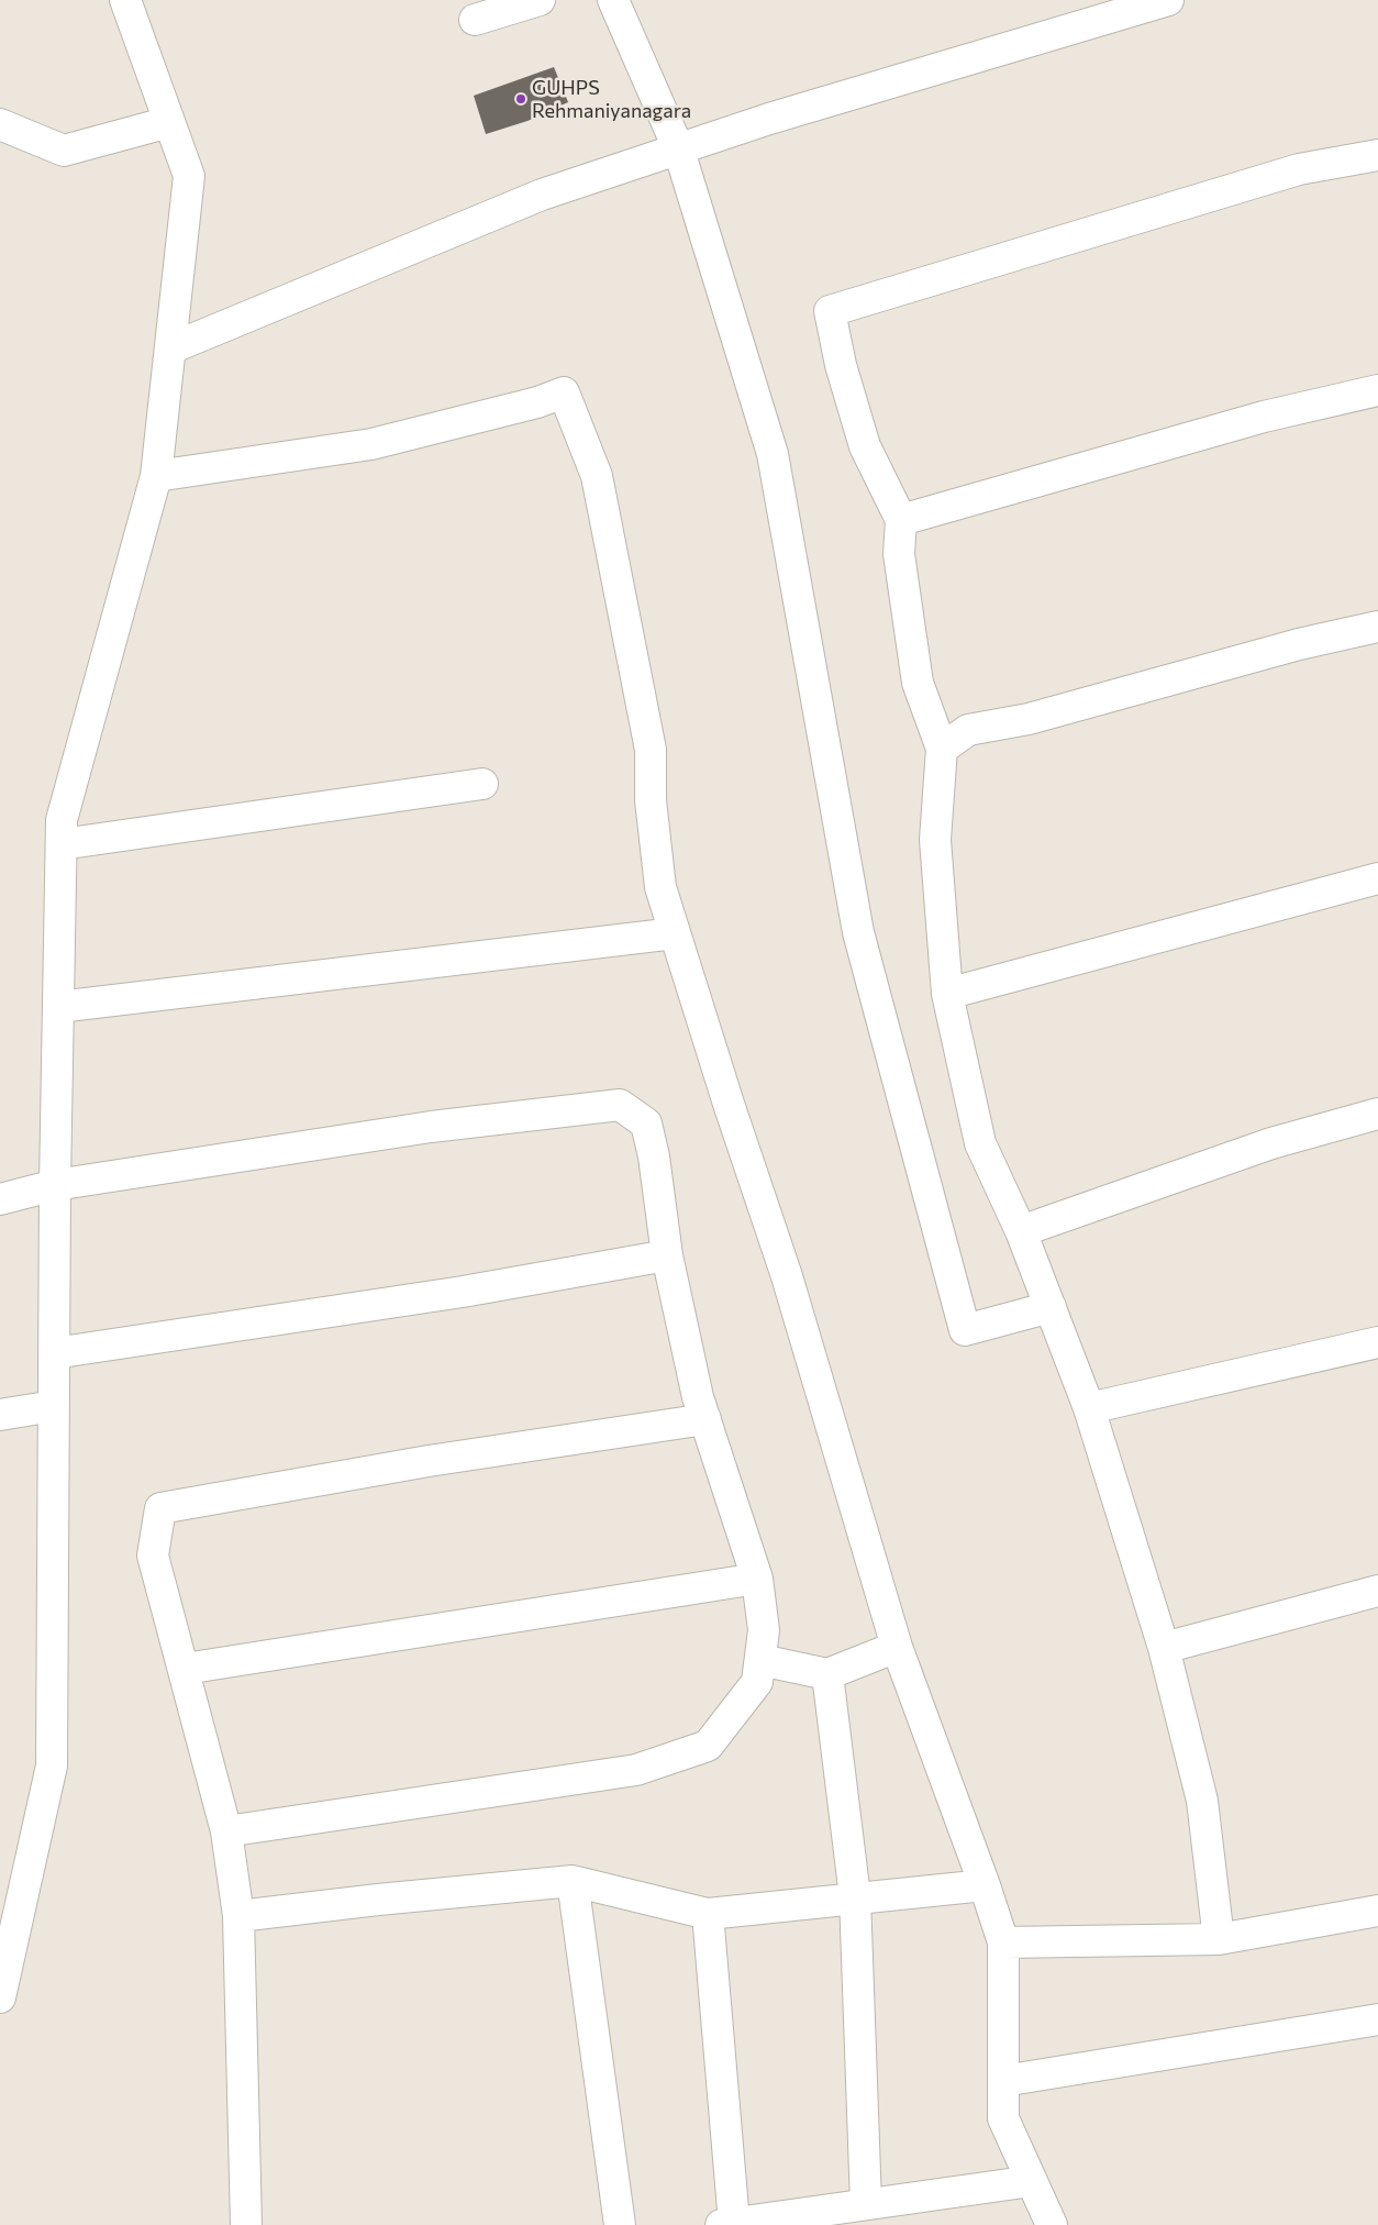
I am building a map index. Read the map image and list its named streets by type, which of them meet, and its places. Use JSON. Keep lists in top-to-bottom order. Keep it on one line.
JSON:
{"places":["GUHPS Rehmaniyanagara"]}
